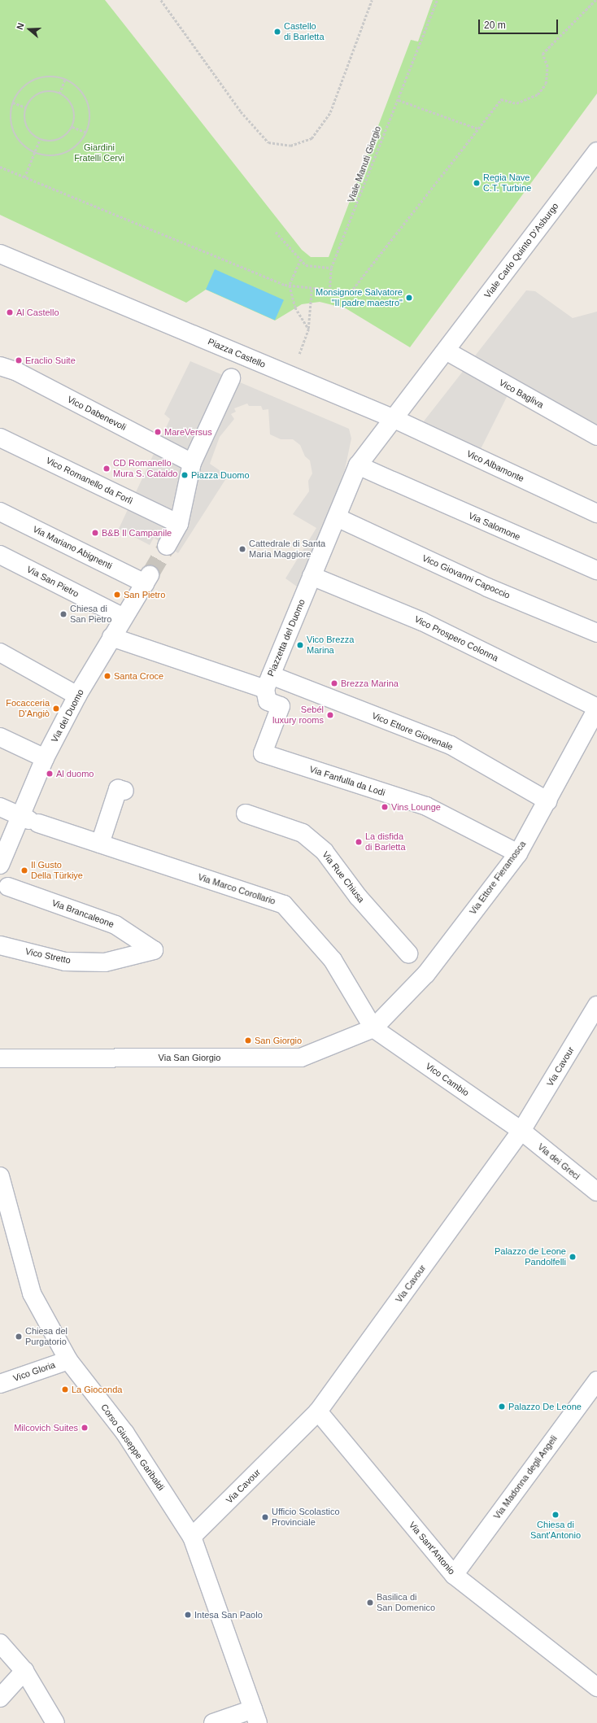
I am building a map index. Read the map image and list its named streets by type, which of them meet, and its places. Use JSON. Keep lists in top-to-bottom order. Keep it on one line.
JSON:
{"streets":{"street":["Viale Carlo Quinto D'Asburgo","Piazza Castello","Vico Bagliva","Vico Dabenevoli","Vico Albamonte","Vico Romanello da Forlì","Via Salomone","Via Mariano Abignenti","Vico Giovanni Capoccio","Via San Pietro","Piazzetta del Duomo","Vico Prospero Colonna","Via del Duomo","Vico Ettore Giovenale","Via Fanfulla da Lodi","Via Rue Chiusa","Via Ettore Fieramosca","Via Marco Corollario","Via Brancaleone","Vico Stretto","Via San Giorgio","Via Cavour","Vico Cambio","Via dei Greci","Vico Gloria","Corso Giuseppe Garibaldi","Via Madonna degli Angeli","Via Sant'Antonio"],"path":["Viale Manuti Giorgio"]},"crossings":[["Viale Carlo Quinto D'Asburgo","Vico Bagliva"],["Piazza Castello","Vico Albamonte"],["Piazza Castello","Piazzetta del Duomo"],["Vico Albamonte","Piazzetta del Duomo"],["Via Salomone","Piazzetta del Duomo"],["Via Mariano Abignenti","Via del Duomo"],["Vico Giovanni Capoccio","Piazzetta del Duomo"],["Via San Pietro","Via del Duomo"],["Piazzetta del Duomo","Vico Prospero Colonna"],["Piazzetta del Duomo","Vico Ettore Giovenale"],["Piazzetta del Duomo","Via Fanfulla da Lodi"],["Vico Prospero Colonna","Via Ettore Fieramosca"],["Via del Duomo","Via Marco Corollario"],["Vico Ettore Giovenale","Via Fanfulla da Lodi"],["Vico Ettore Giovenale","Via Ettore Fieramosca"],["Via Fanfulla da Lodi","Via Ettore Fieramosca"],["Via Rue Chiusa","Via Ettore Fieramosca"],["Via Ettore Fieramosca","Via Marco Corollario"],["Via Ettore Fieramosca","Via San Giorgio"],["Via Ettore Fieramosca","Vico Cambio"],["Via Marco Corollario","Via San Giorgio"],["Via Marco Corollario","Vico Cambio"],["Via Brancaleone","Vico Stretto"],["Via San Giorgio","Vico Cambio"],["Via Cavour","Vico Cambio"],["Via Cavour","Via dei Greci"],["Via Cavour","Corso Giuseppe Garibaldi"],["Via Cavour","Via Sant'Antonio"],["Vico Cambio","Via dei Greci"],["Vico Gloria","Corso Giuseppe Garibaldi"],["Via Madonna degli Angeli","Via Sant'Antonio"]],"parks":["Giardini Fratelli Cervi"],"places":["Castello di Barletta","Regia Nave C.T. Turbine","Monsignore Salvatore \"Il padre maestro\"","Al Castello","Eraclio Suite","MareVersus","CD Romanello Mura S. Cataldo","Piazza Duomo","B&B Il Campanile","Cattedrale di Santa Maria Maggiore","San Pietro","Chiesa di San Pietro","Vico Brezza Marina","Santa Croce","Brezza Marina","Focacceria D'Angiò","Sebél luxury rooms","Al duomo","Vins Lounge","La disfida di Barletta","Il Gusto Della Türkiye","San Giorgio","Palazzo de Leone Pandolfelli","Chiesa del Purgatorio","La Gioconda","Palazzo De Leone","Milcovich Suites","Chiesa di Sant'Antonio","Ufficio Scolastico Provinciale","Basilica di San Domenico","Intesa San Paolo"],"scale_bar":"20 m","north":"left"}
